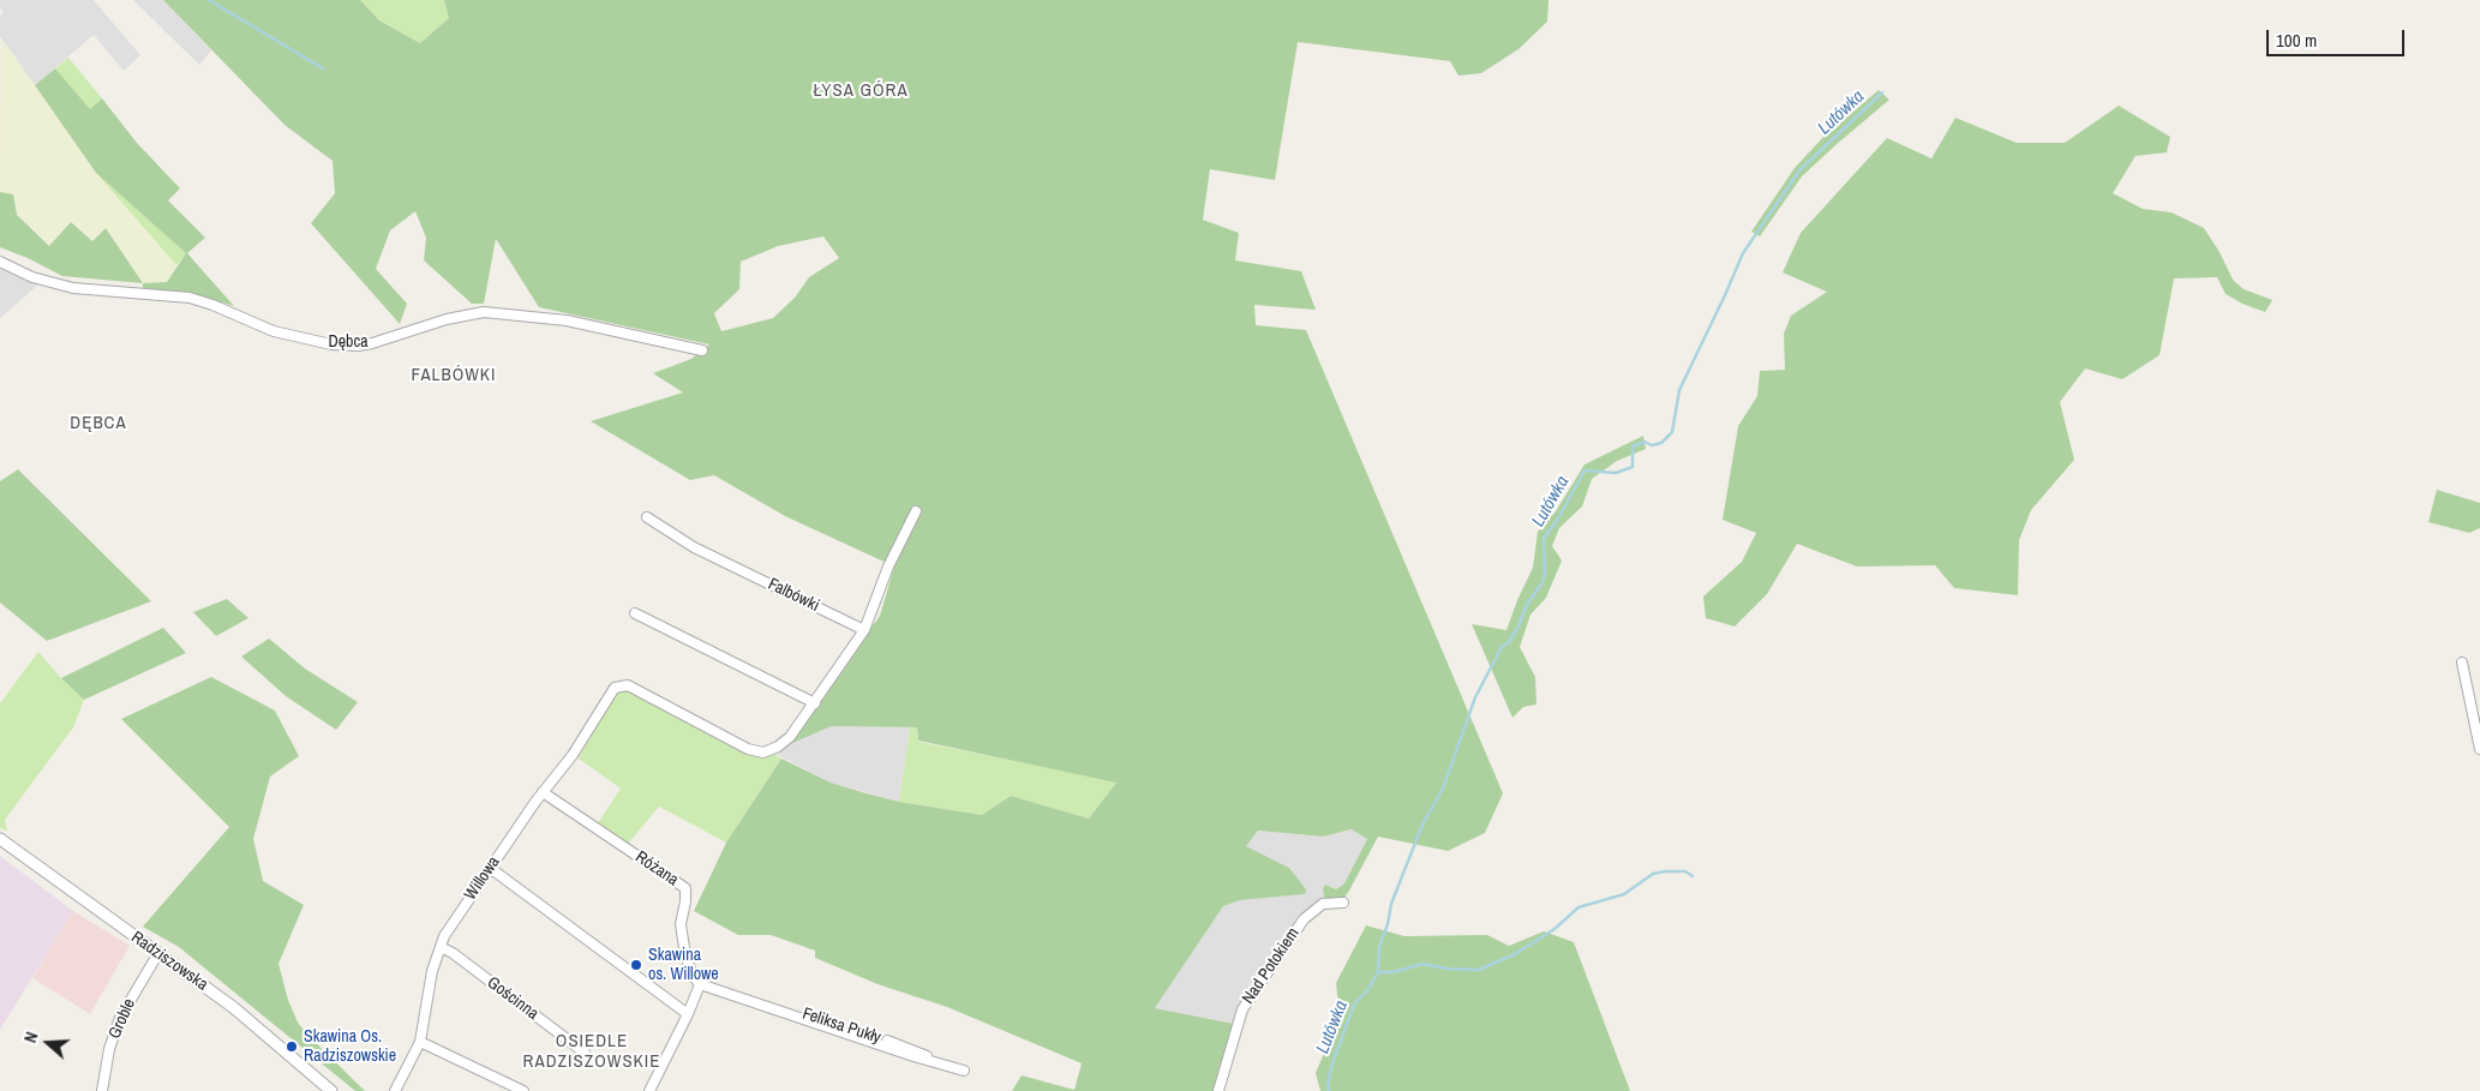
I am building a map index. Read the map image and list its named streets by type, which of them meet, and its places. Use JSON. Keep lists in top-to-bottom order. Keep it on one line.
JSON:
{"streets":{"street":["Dębca","Falbówki","Różana","Willowa","Radziszowska","Nad Potokiem","Gościnna","Groble","Feliksa Pukły"]},"crossings":[["Różana","Willowa"],["Różana","Feliksa Pukły"],["Willowa","Gościnna"],["Radziszowska","Groble"]],"districts":["ŁYSA GÓRA","FALBÓWKI","DĘBCA","OSIEDLE RADZISZOWSKIE"],"water":["Lutówka"],"places":["Skawina os. Willowe","Skawina Os. Radziszowskie"],"scale_bar":"100 m","north":"left"}
